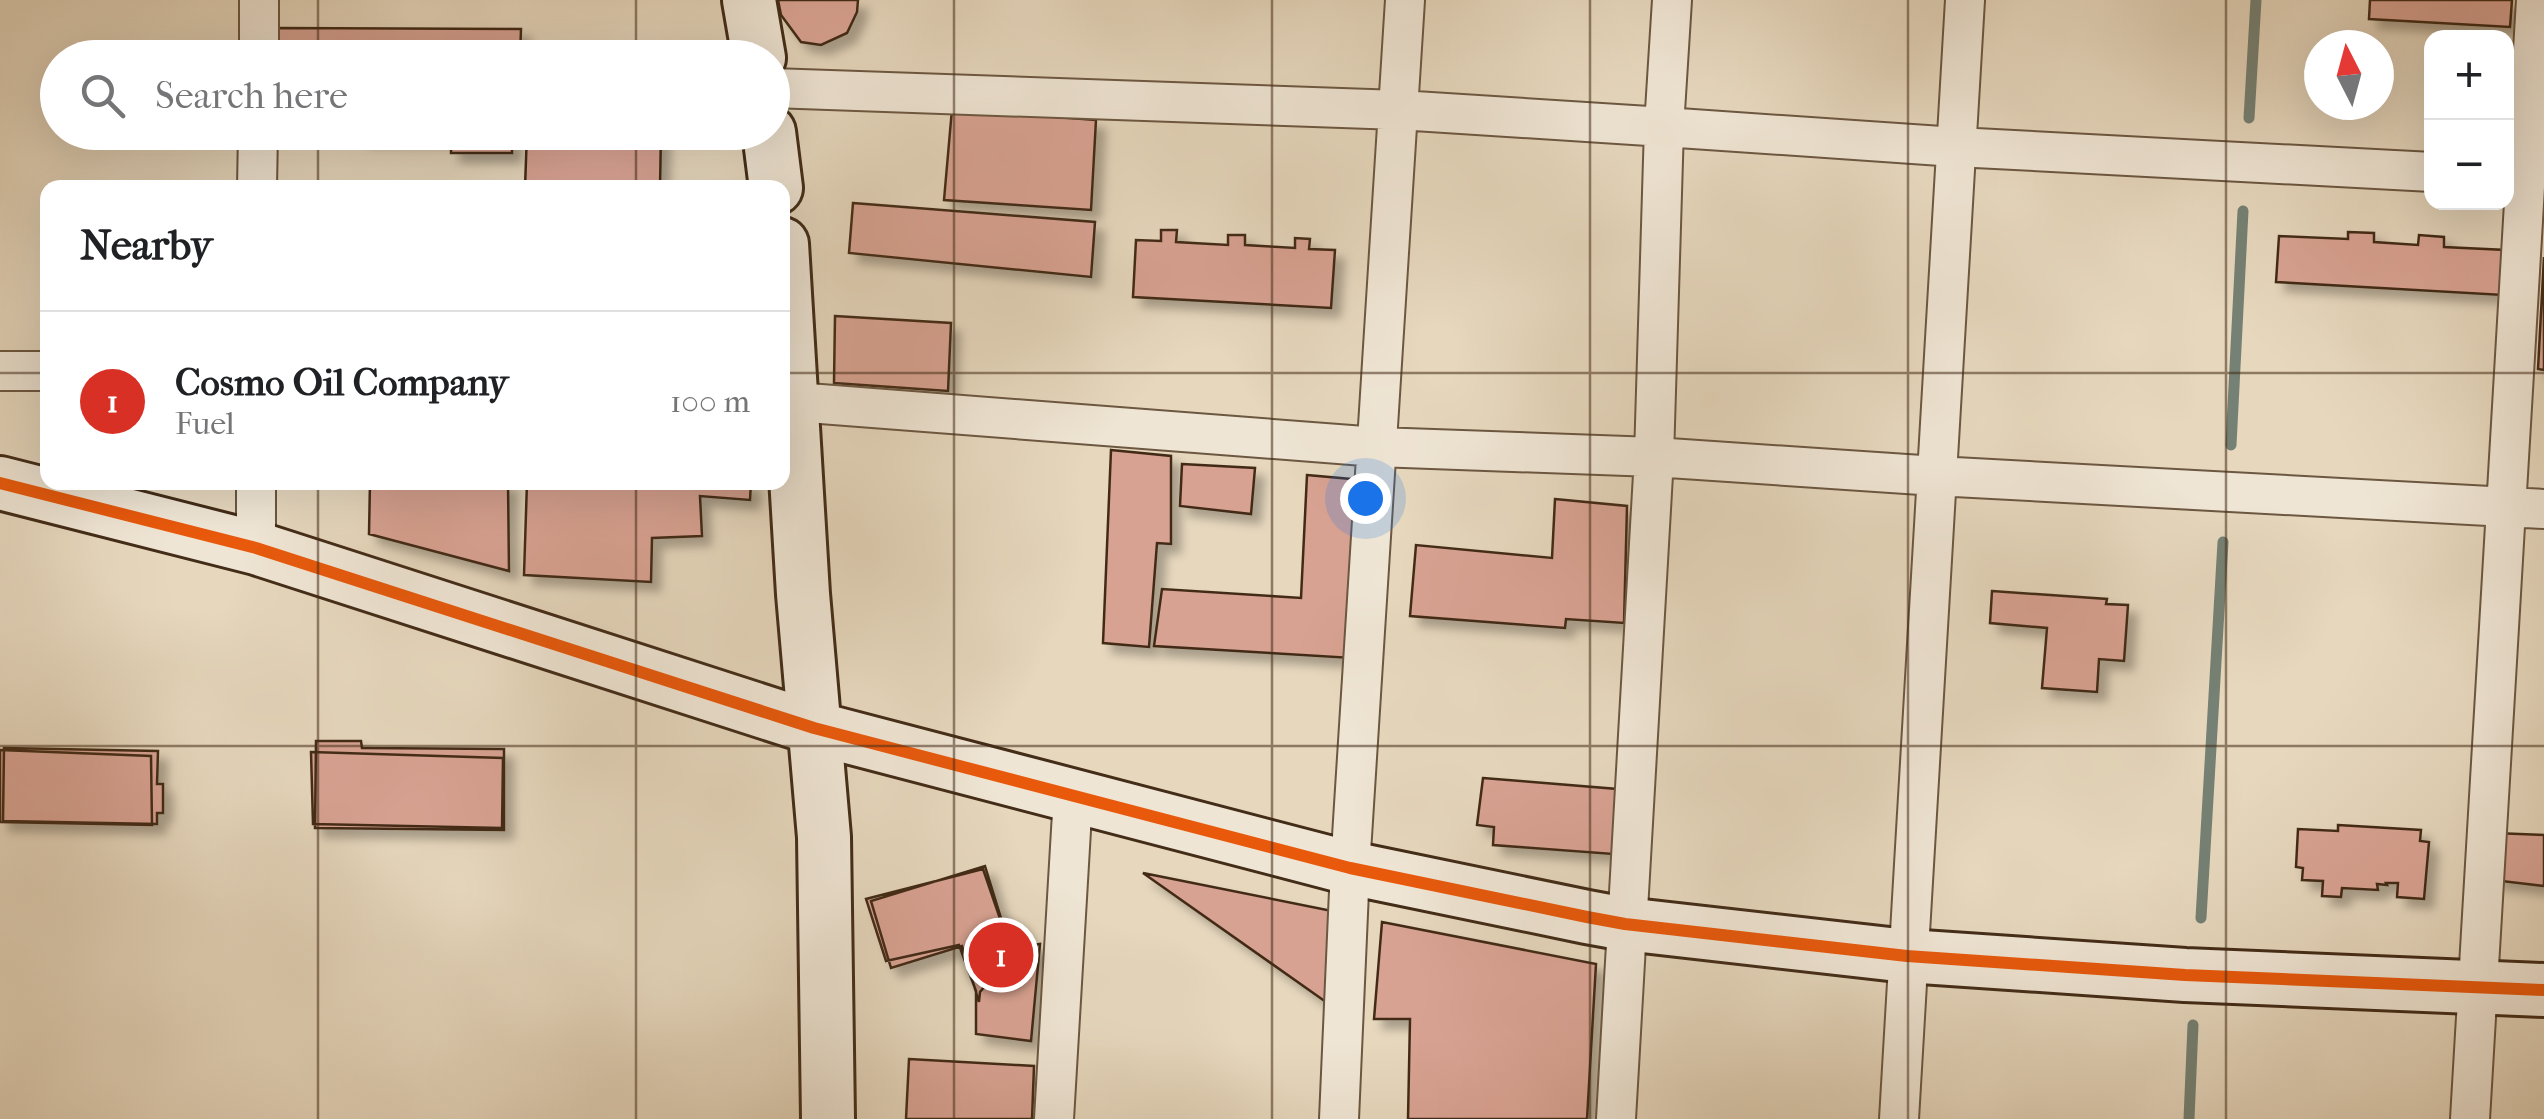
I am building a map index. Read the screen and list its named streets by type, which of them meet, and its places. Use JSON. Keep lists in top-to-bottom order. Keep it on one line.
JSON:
{"north":"top","page":{"map_buttons":["+","−"],"search":"Search here","heading":"Nearby","list":[{"mark":"1","name":"Cosmo Oil Company","note":"Fuel","value":"100 m"}],"pins":"1"}}
